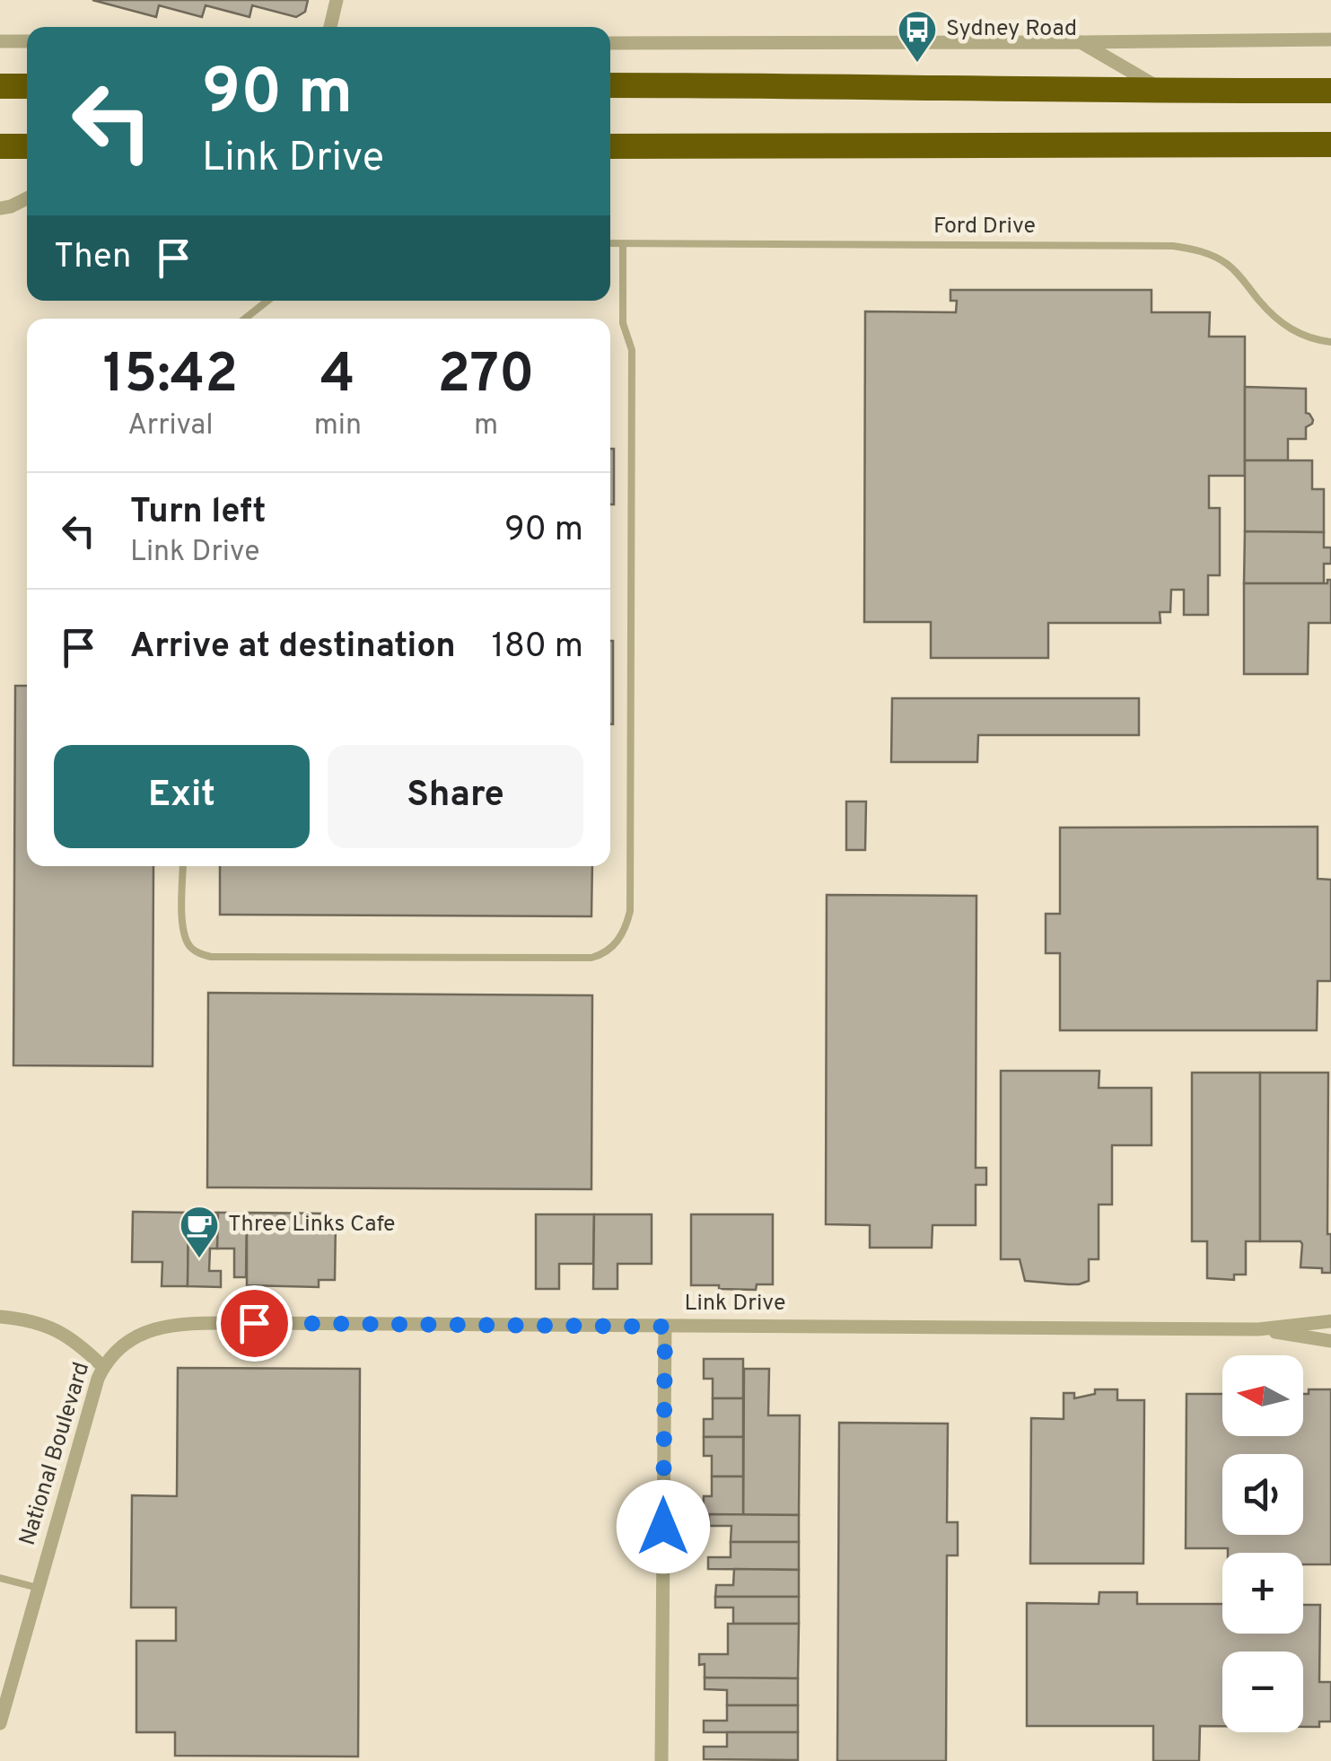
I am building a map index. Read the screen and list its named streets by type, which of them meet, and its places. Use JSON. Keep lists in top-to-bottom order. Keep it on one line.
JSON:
{"streets":{"street":["Link Drive","National Boulevard"],"lane":["Ford Drive"]},"crossings":[["Link Drive","National Boulevard"]],"places":{"bus stop":["Sydney Road"],"cafe":["Three Links Cafe"]},"north":"left","page":{"turn":["90 m","Link Drive"],"then":"Then","eta":["15:42","Arrival","4","min","270","m"],"list":[{"name":"Turn left","note":"Link Drive","value":"90 m"},{"name":"Arrive at destination","value":"180 m"}],"buttons":["Exit","Share"],"map_buttons":["+","−"]}}
